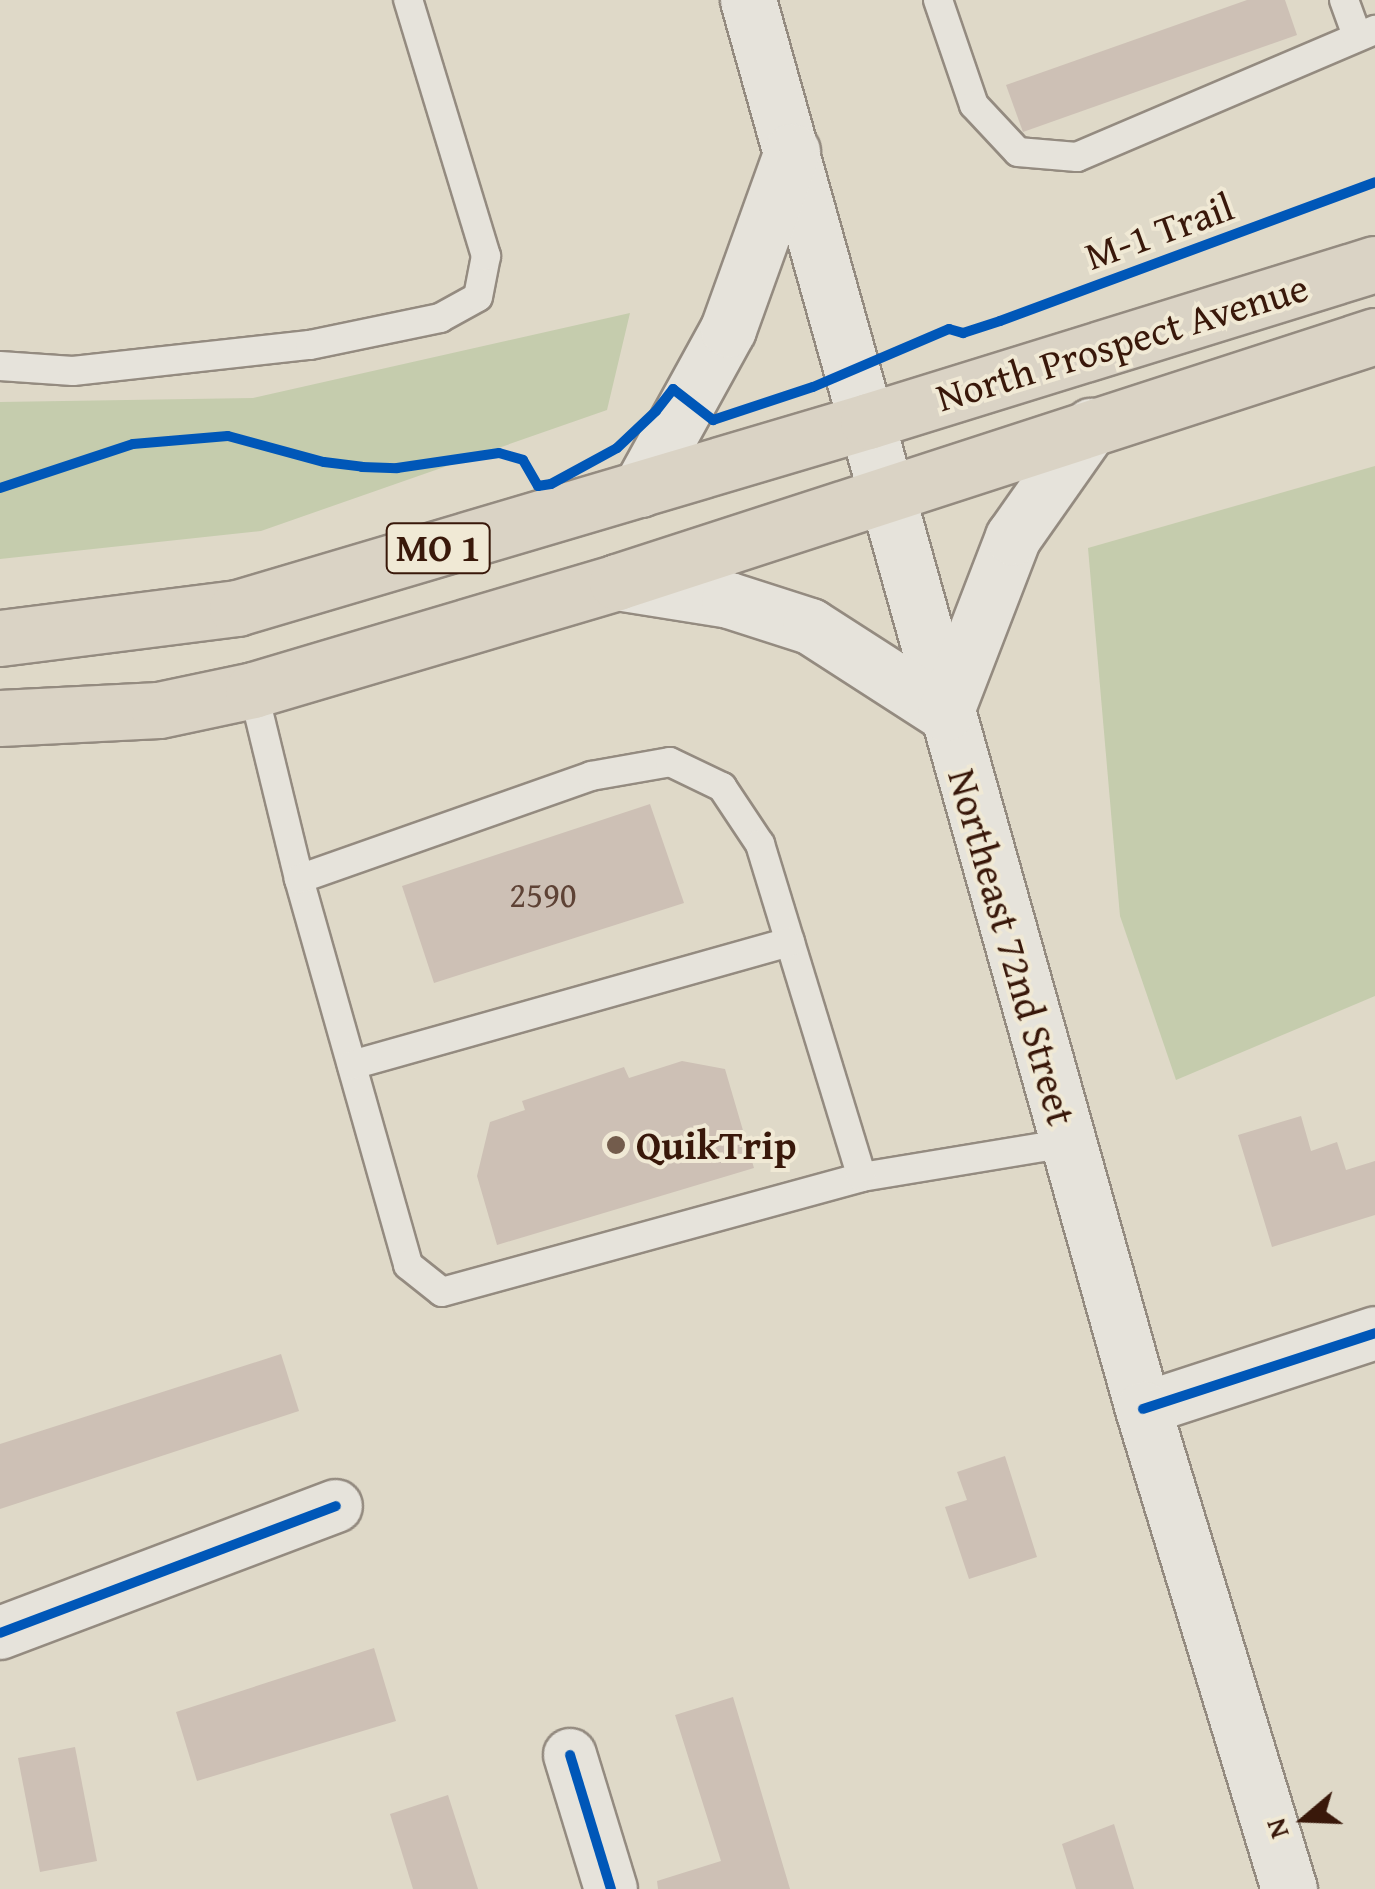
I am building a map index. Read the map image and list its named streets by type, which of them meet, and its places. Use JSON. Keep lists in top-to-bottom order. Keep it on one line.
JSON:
{"streets":{"main road":["North Prospect Avenue","MO 1","Northeast 72nd Street"],"cycle path":["M-1 Trail"]},"crossings":[["North Prospect Avenue","MO 1"],["North Prospect Avenue","Northeast 72nd Street"],["MO 1","Northeast 72nd Street"]],"places":["QuikTrip"],"house_numbers":["2590"],"north":"left"}
